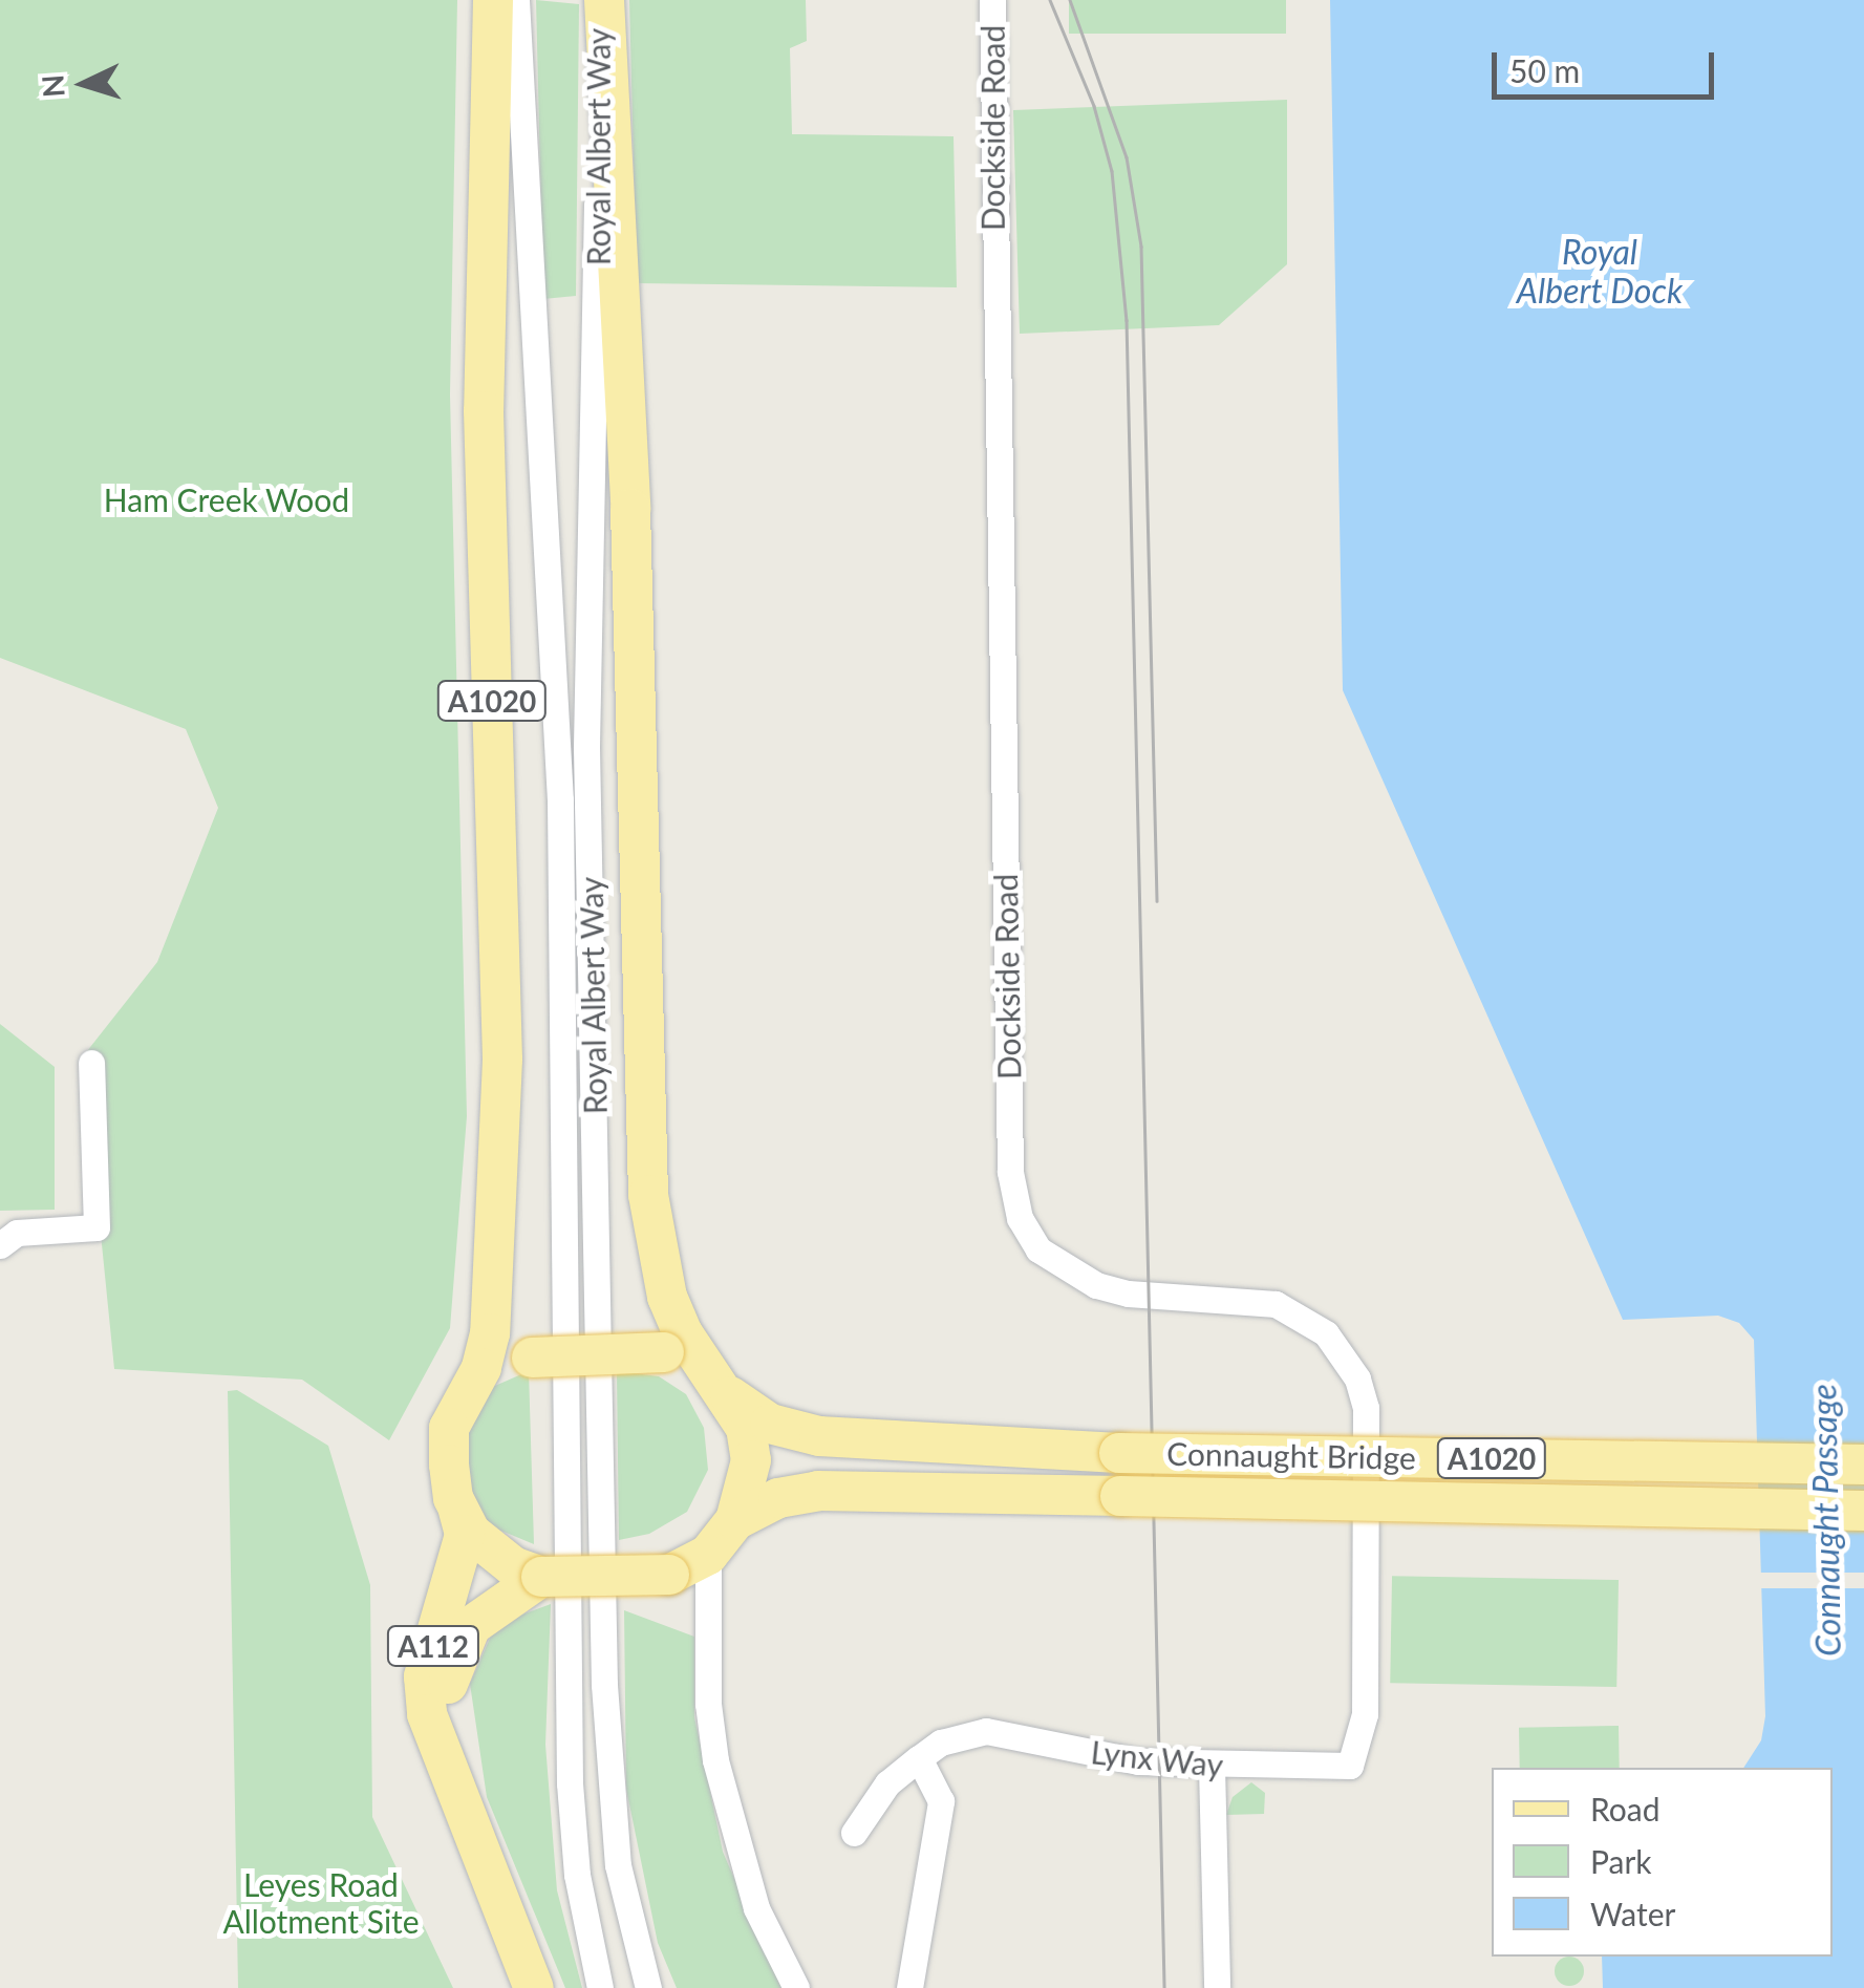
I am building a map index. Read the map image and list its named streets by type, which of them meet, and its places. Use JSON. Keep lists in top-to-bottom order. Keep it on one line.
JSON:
{"streets":{"main road":["Royal Albert Way","A1020","Connaught Bridge","A112"],"street":["Dockside Road","Lynx Way"]},"crossings":[["Dockside Road","Lynx Way"],["Royal Albert Way","A1020"],["Royal Albert Way","Connaught Bridge"],["Royal Albert Way","A112"],["A1020","Connaught Bridge"],["A1020","A112"],["Connaught Bridge","A112"]],"water":["Royal Albert Dock","Connaught Passage"],"parks":["Ham Creek Wood","Leyes Road Allotment Site"],"legend":["Road","Park","Water"],"scale_bar":"50 m","north":"left"}
